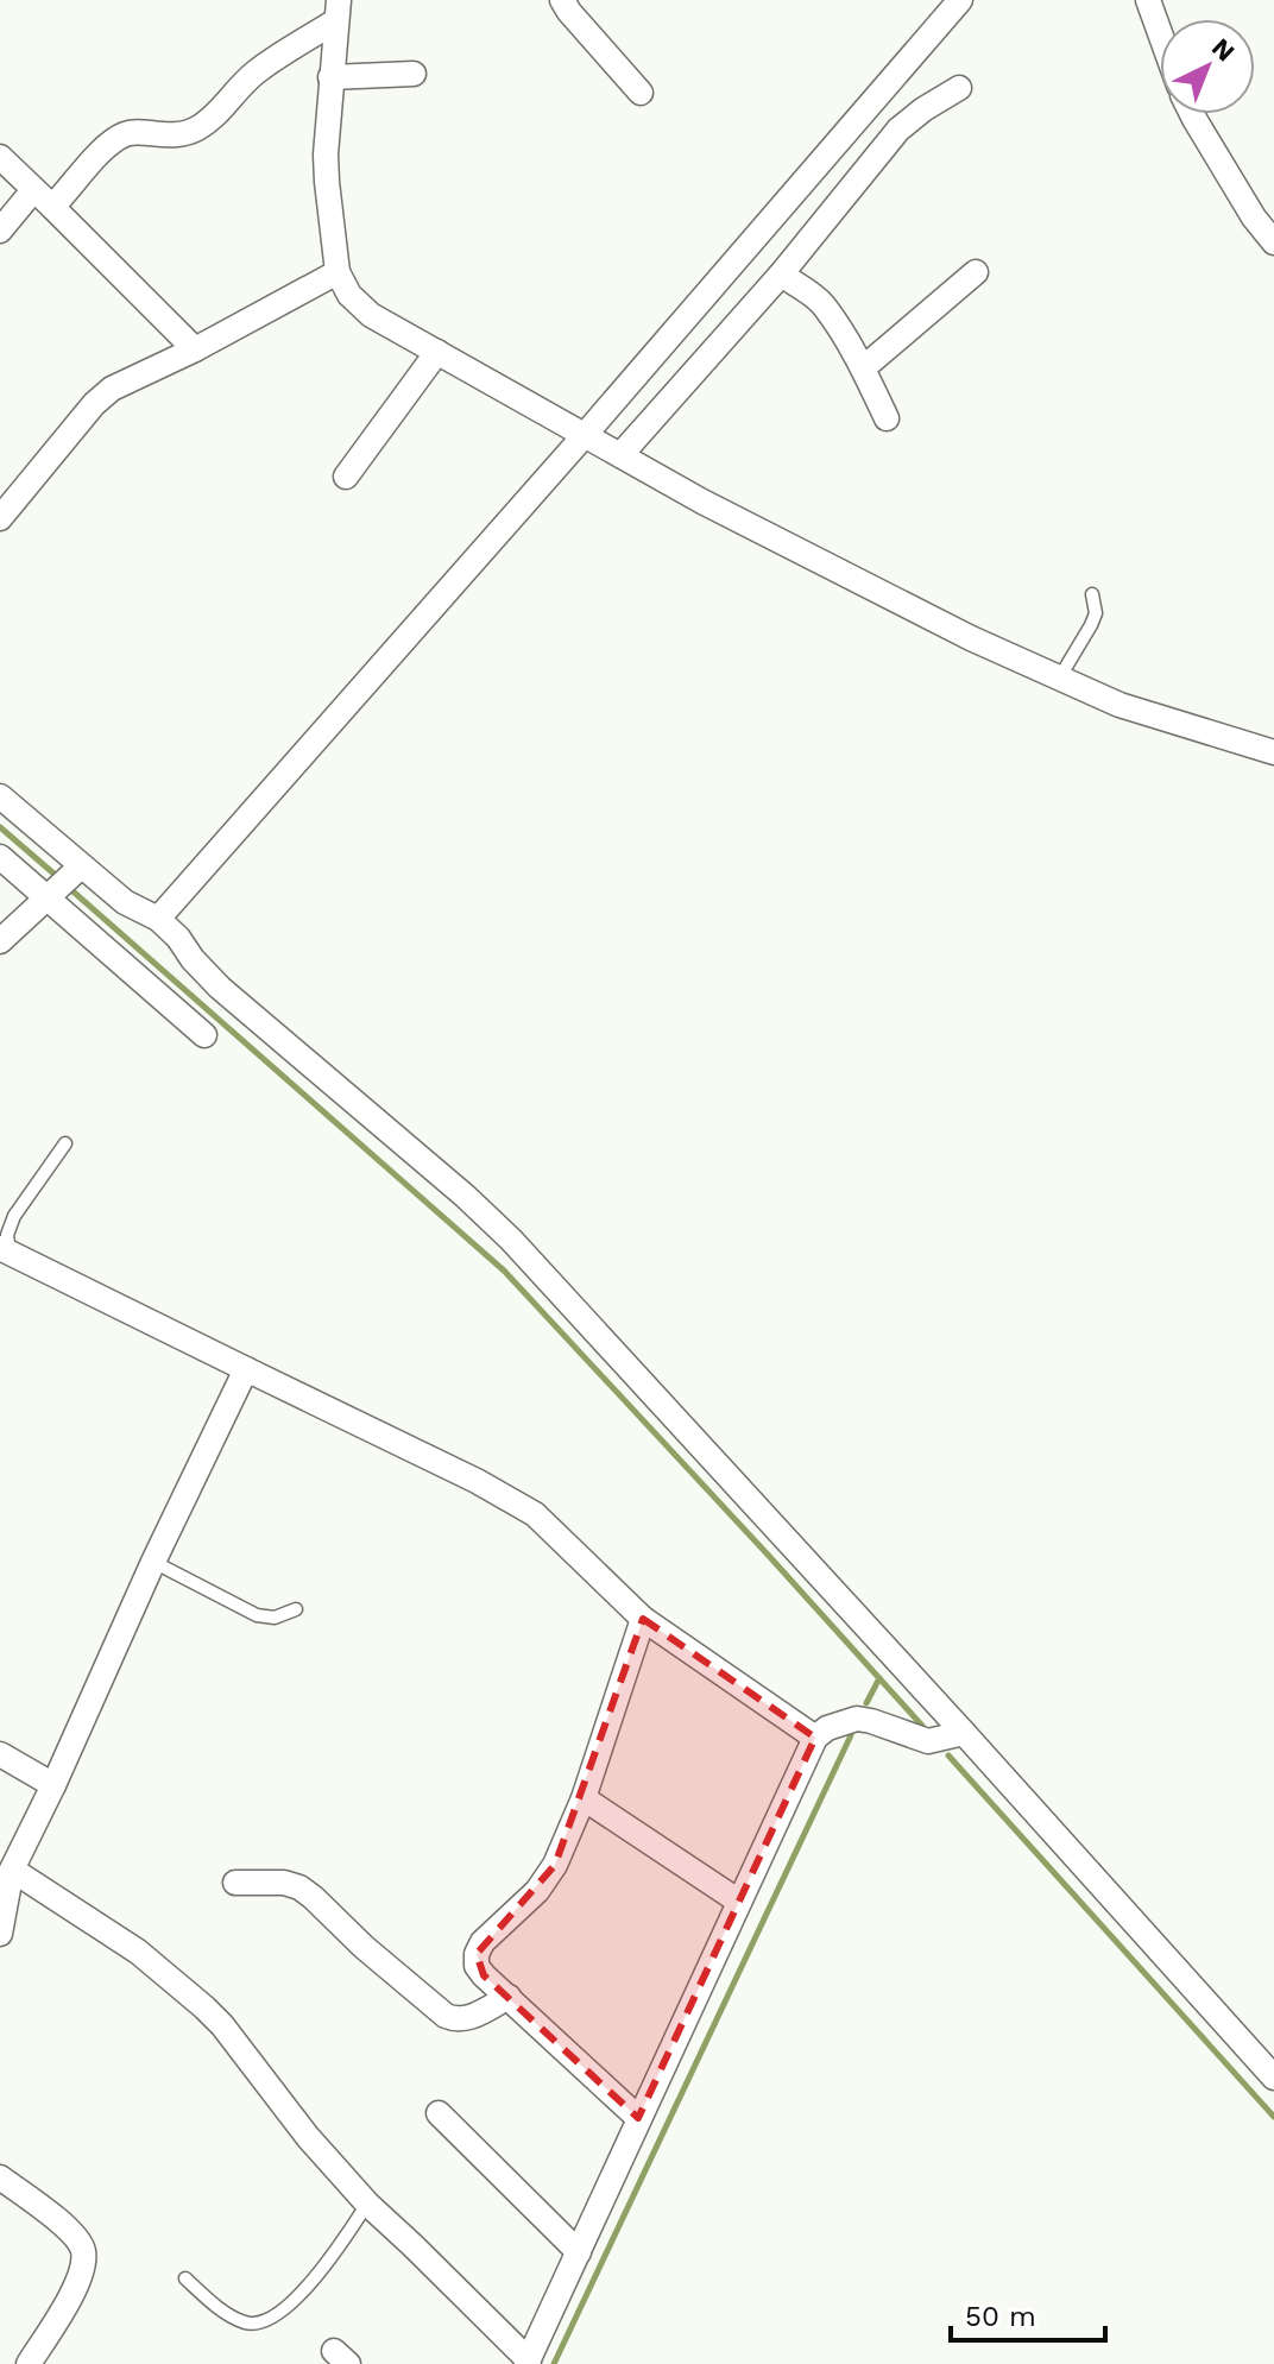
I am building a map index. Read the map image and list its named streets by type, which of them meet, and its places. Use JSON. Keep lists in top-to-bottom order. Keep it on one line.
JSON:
{"scale_bar":"50 m","north":"top right"}
